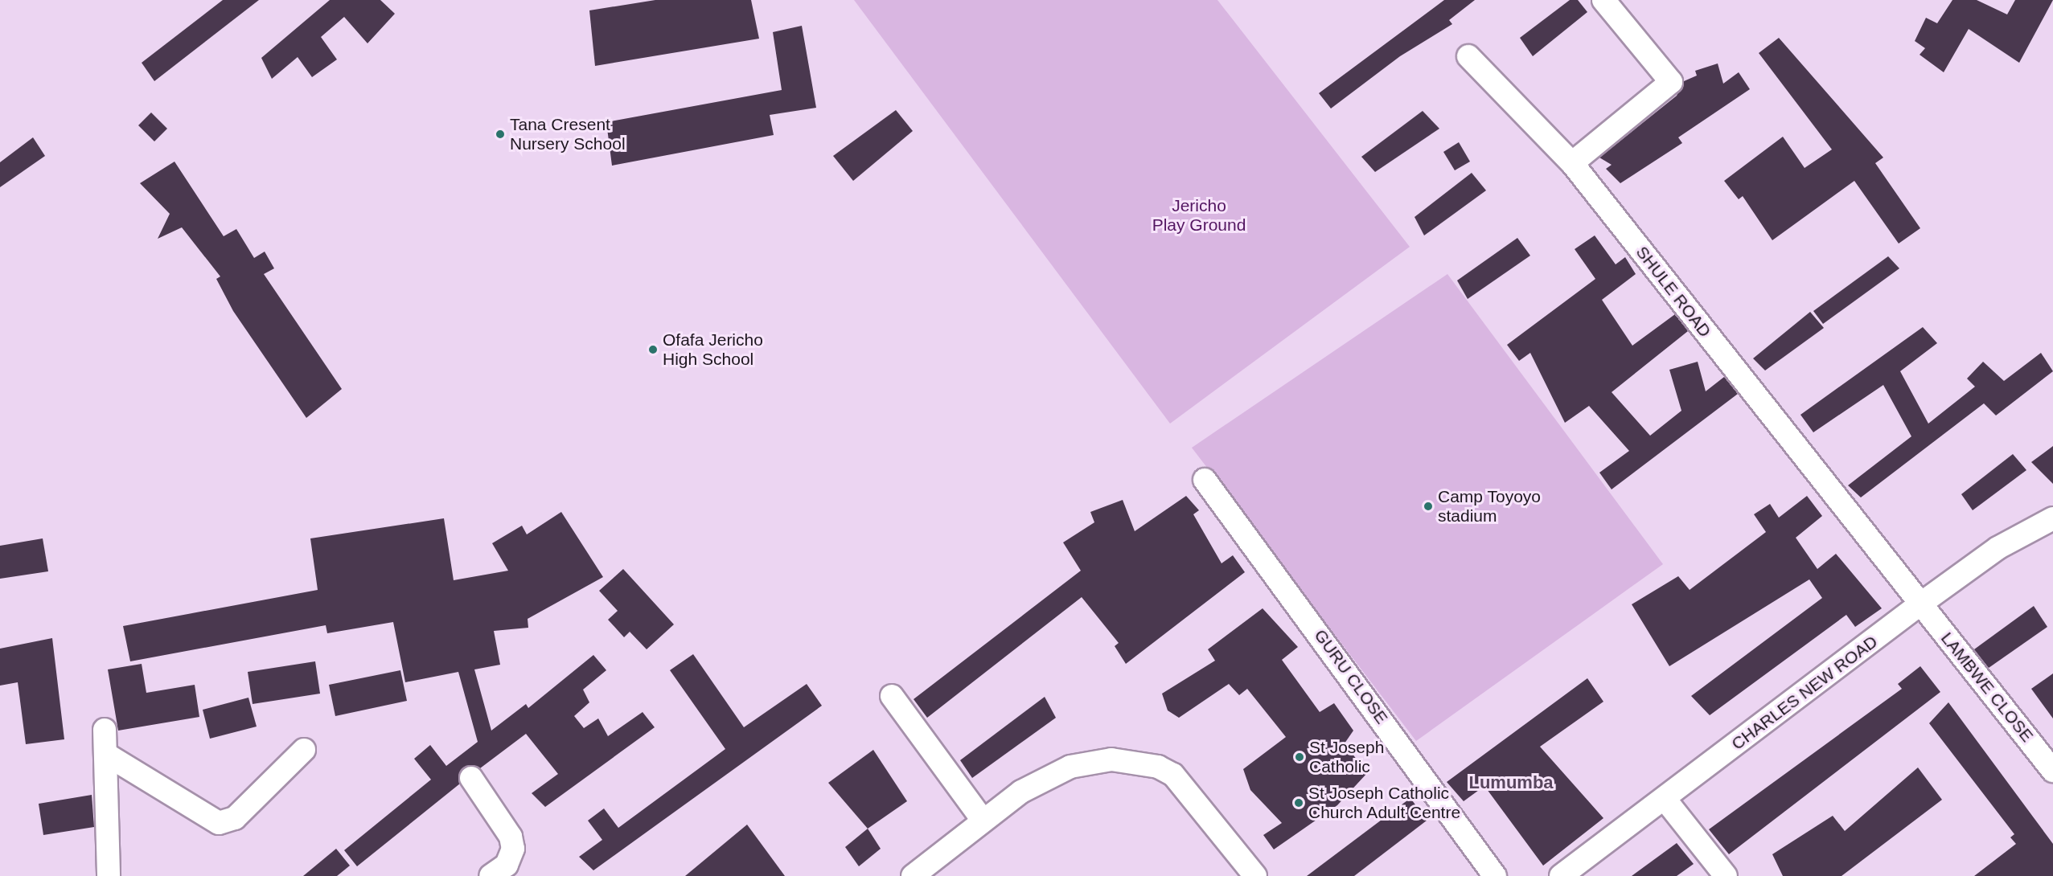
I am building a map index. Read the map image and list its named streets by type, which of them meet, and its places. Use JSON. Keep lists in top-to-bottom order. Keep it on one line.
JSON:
{"streets":{"street":["SHULE ROAD","GURU CLOSE","LAMBWE CLOSE","CHARLES NEW ROAD"]},"crossings":[["SHULE ROAD","LAMBWE CLOSE"],["SHULE ROAD","CHARLES NEW ROAD"],["LAMBWE CLOSE","CHARLES NEW ROAD"]],"districts":["Lumumba"],"parks":["Jericho Play Ground"],"places":["Tana Cresent Nursery School","Ofafa Jericho High School","Camp Toyoyo stadium","St Joseph Catholic","St Joseph Catholic Church Adult Centre"]}
